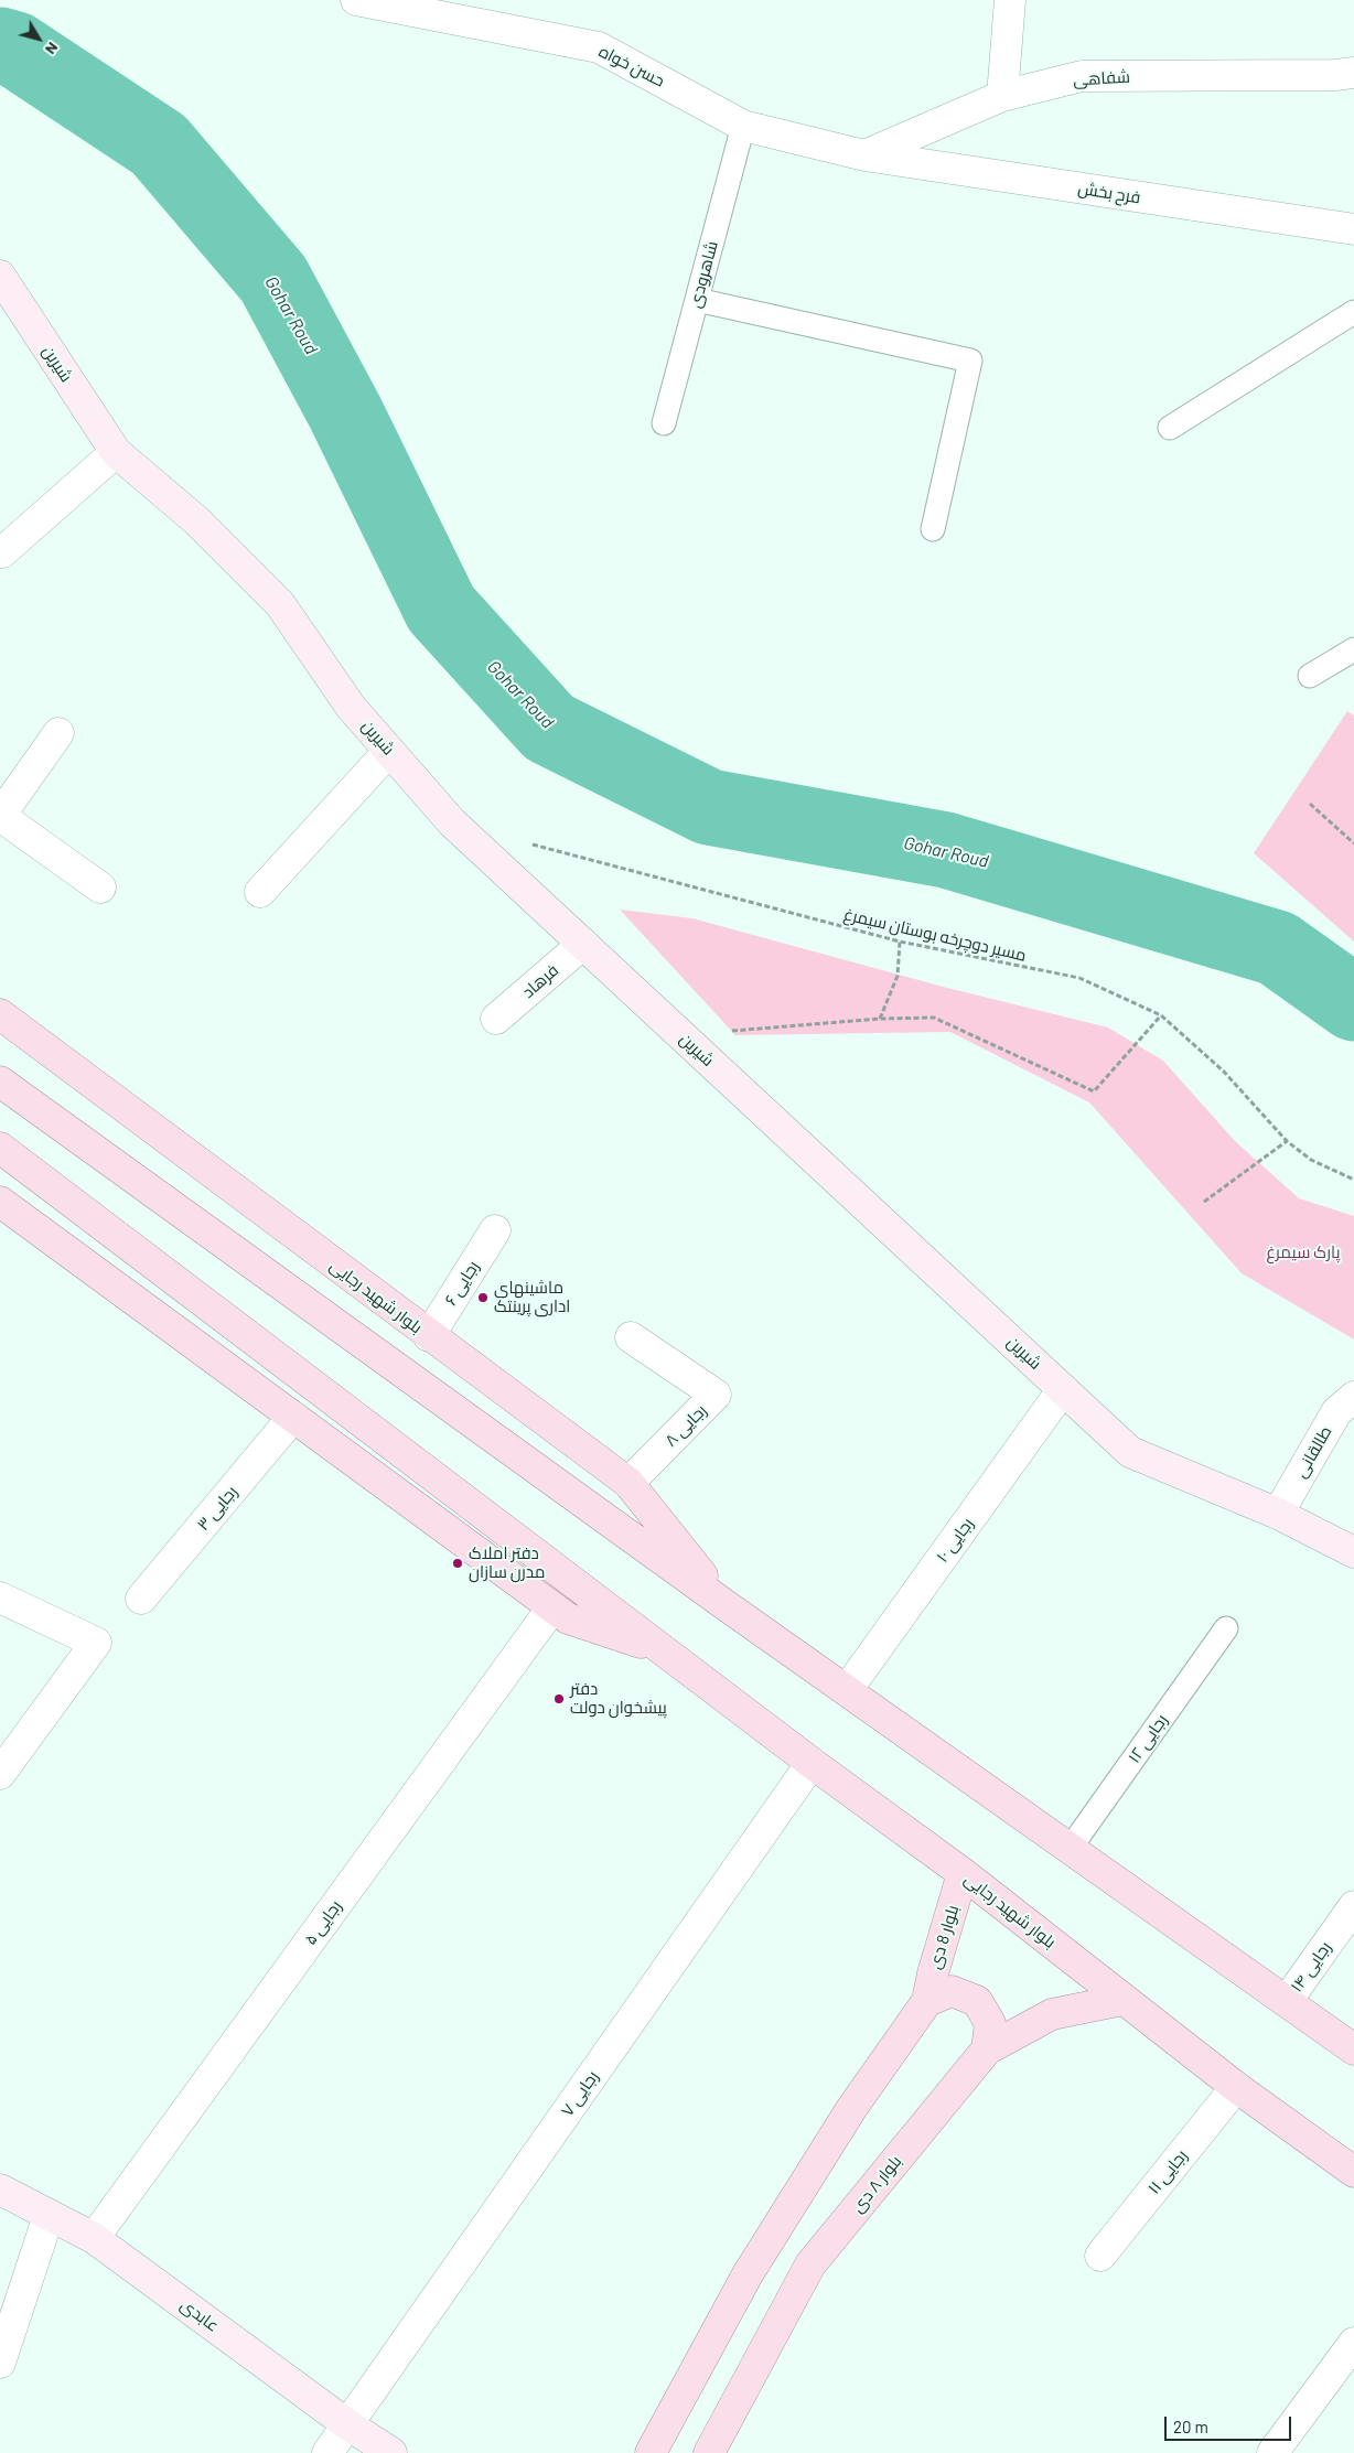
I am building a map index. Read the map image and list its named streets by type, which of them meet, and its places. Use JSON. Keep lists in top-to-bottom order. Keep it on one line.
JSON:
{"streets":{"main road":["بلوار شهید رجایی","بلوار 8 دی","بلوار ۸ دی"],"street":["حسن خواه","شفاهی","فرح بخش","شیرین","فرهاد","رجایی ۶","رجایی ۸","طالقانی","رجایی ۳","رجایی ۱۰","رجایی ۵","رجایی ۱۴","رجایی ۷","رجایی ۱۱","عابدی"],"lane":["شاهرودی","رجایی ۱۲"],"path":["مسیر دوچرخه بوستان سیمرغ"]},"crossings":[["حسن خواه","شفاهی"],["حسن خواه","فرح بخش"],["حسن خواه","شاهرودی"],["شفاهی","فرح بخش"],["شیرین","فرهاد"],["شیرین","طالقانی"],["شیرین","رجایی ۱۰"],["رجایی ۶","بلوار شهید رجایی"],["بلوار شهید رجایی","رجایی ۸"],["بلوار شهید رجایی","رجایی ۳"],["بلوار شهید رجایی","رجایی ۱۰"],["بلوار شهید رجایی","رجایی ۱۲"],["بلوار شهید رجایی","رجایی ۵"],["بلوار شهید رجایی","بلوار 8 دی"],["بلوار شهید رجایی","رجایی ۱۴"],["بلوار شهید رجایی","رجایی ۷"],["بلوار شهید رجایی","رجایی ۱۱"],["بلوار شهید رجایی","بلوار ۸ دی"],["رجایی ۵","عابدی"],["رجایی ۷","عابدی"]],"water":["Gohar Roud"],"parks":["پارک سیمرغ"],"places":["ماشینهای اداری پرینتک","دفتر املاک مدرن سازان","دفتر پیشخوان دولت"],"scale_bar":"20 m","north":"bottom right"}
